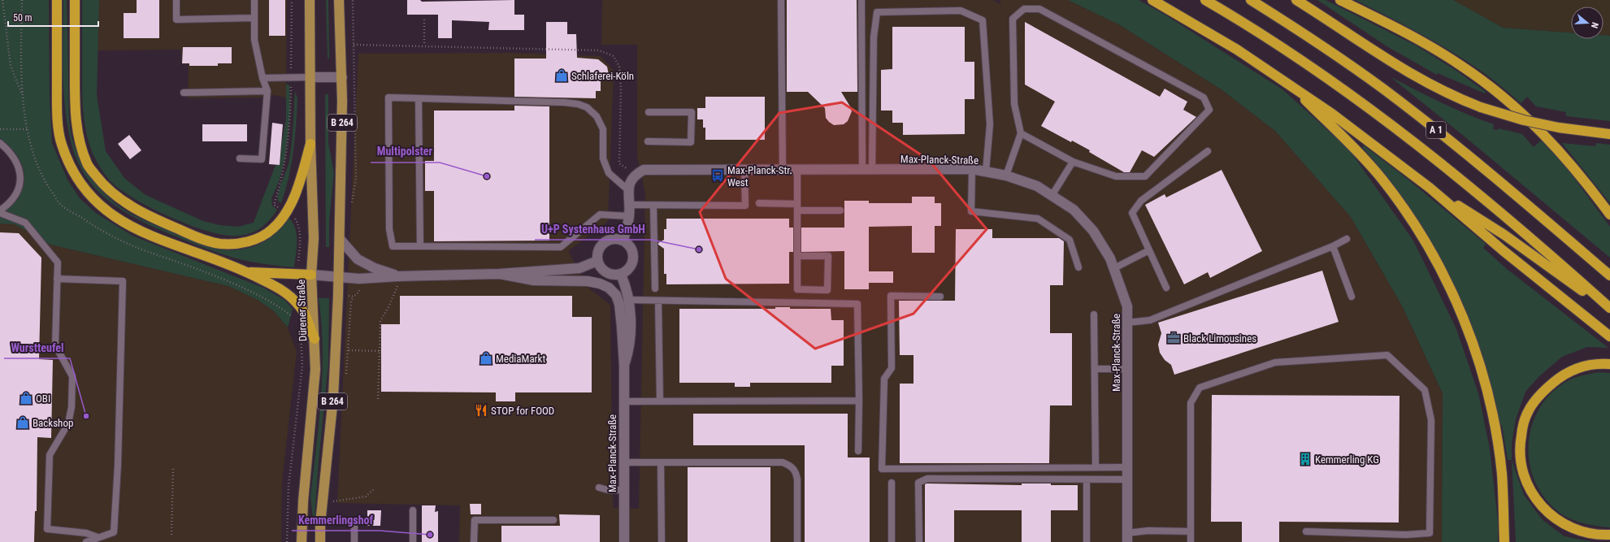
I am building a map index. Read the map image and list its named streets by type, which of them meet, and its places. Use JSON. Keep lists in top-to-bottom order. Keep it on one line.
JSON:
{"streets":{"highway":["A 1"],"main road":["B 264","Dürener Straße"],"street":["Max-Planck-Straße"]},"crossings":[["B 264","Max-Planck-Straße"],["Max-Planck-Straße","Dürener Straße"]],"places":{"shop":["Schlaferei-Köln","MediaMarkt","OBI","Backshop"],"bus stop":["Max-Planck-Str. West"],"other":["Multipolster","U+P Systenhaus GmbH","Wurstteufel","Kemmerlingshof"],"office":["Black Limousines"],"restaurant":["STOP for FOOD"],"building":["Kemmerling KG"]},"scale_bar":"50 m","north":"right"}
